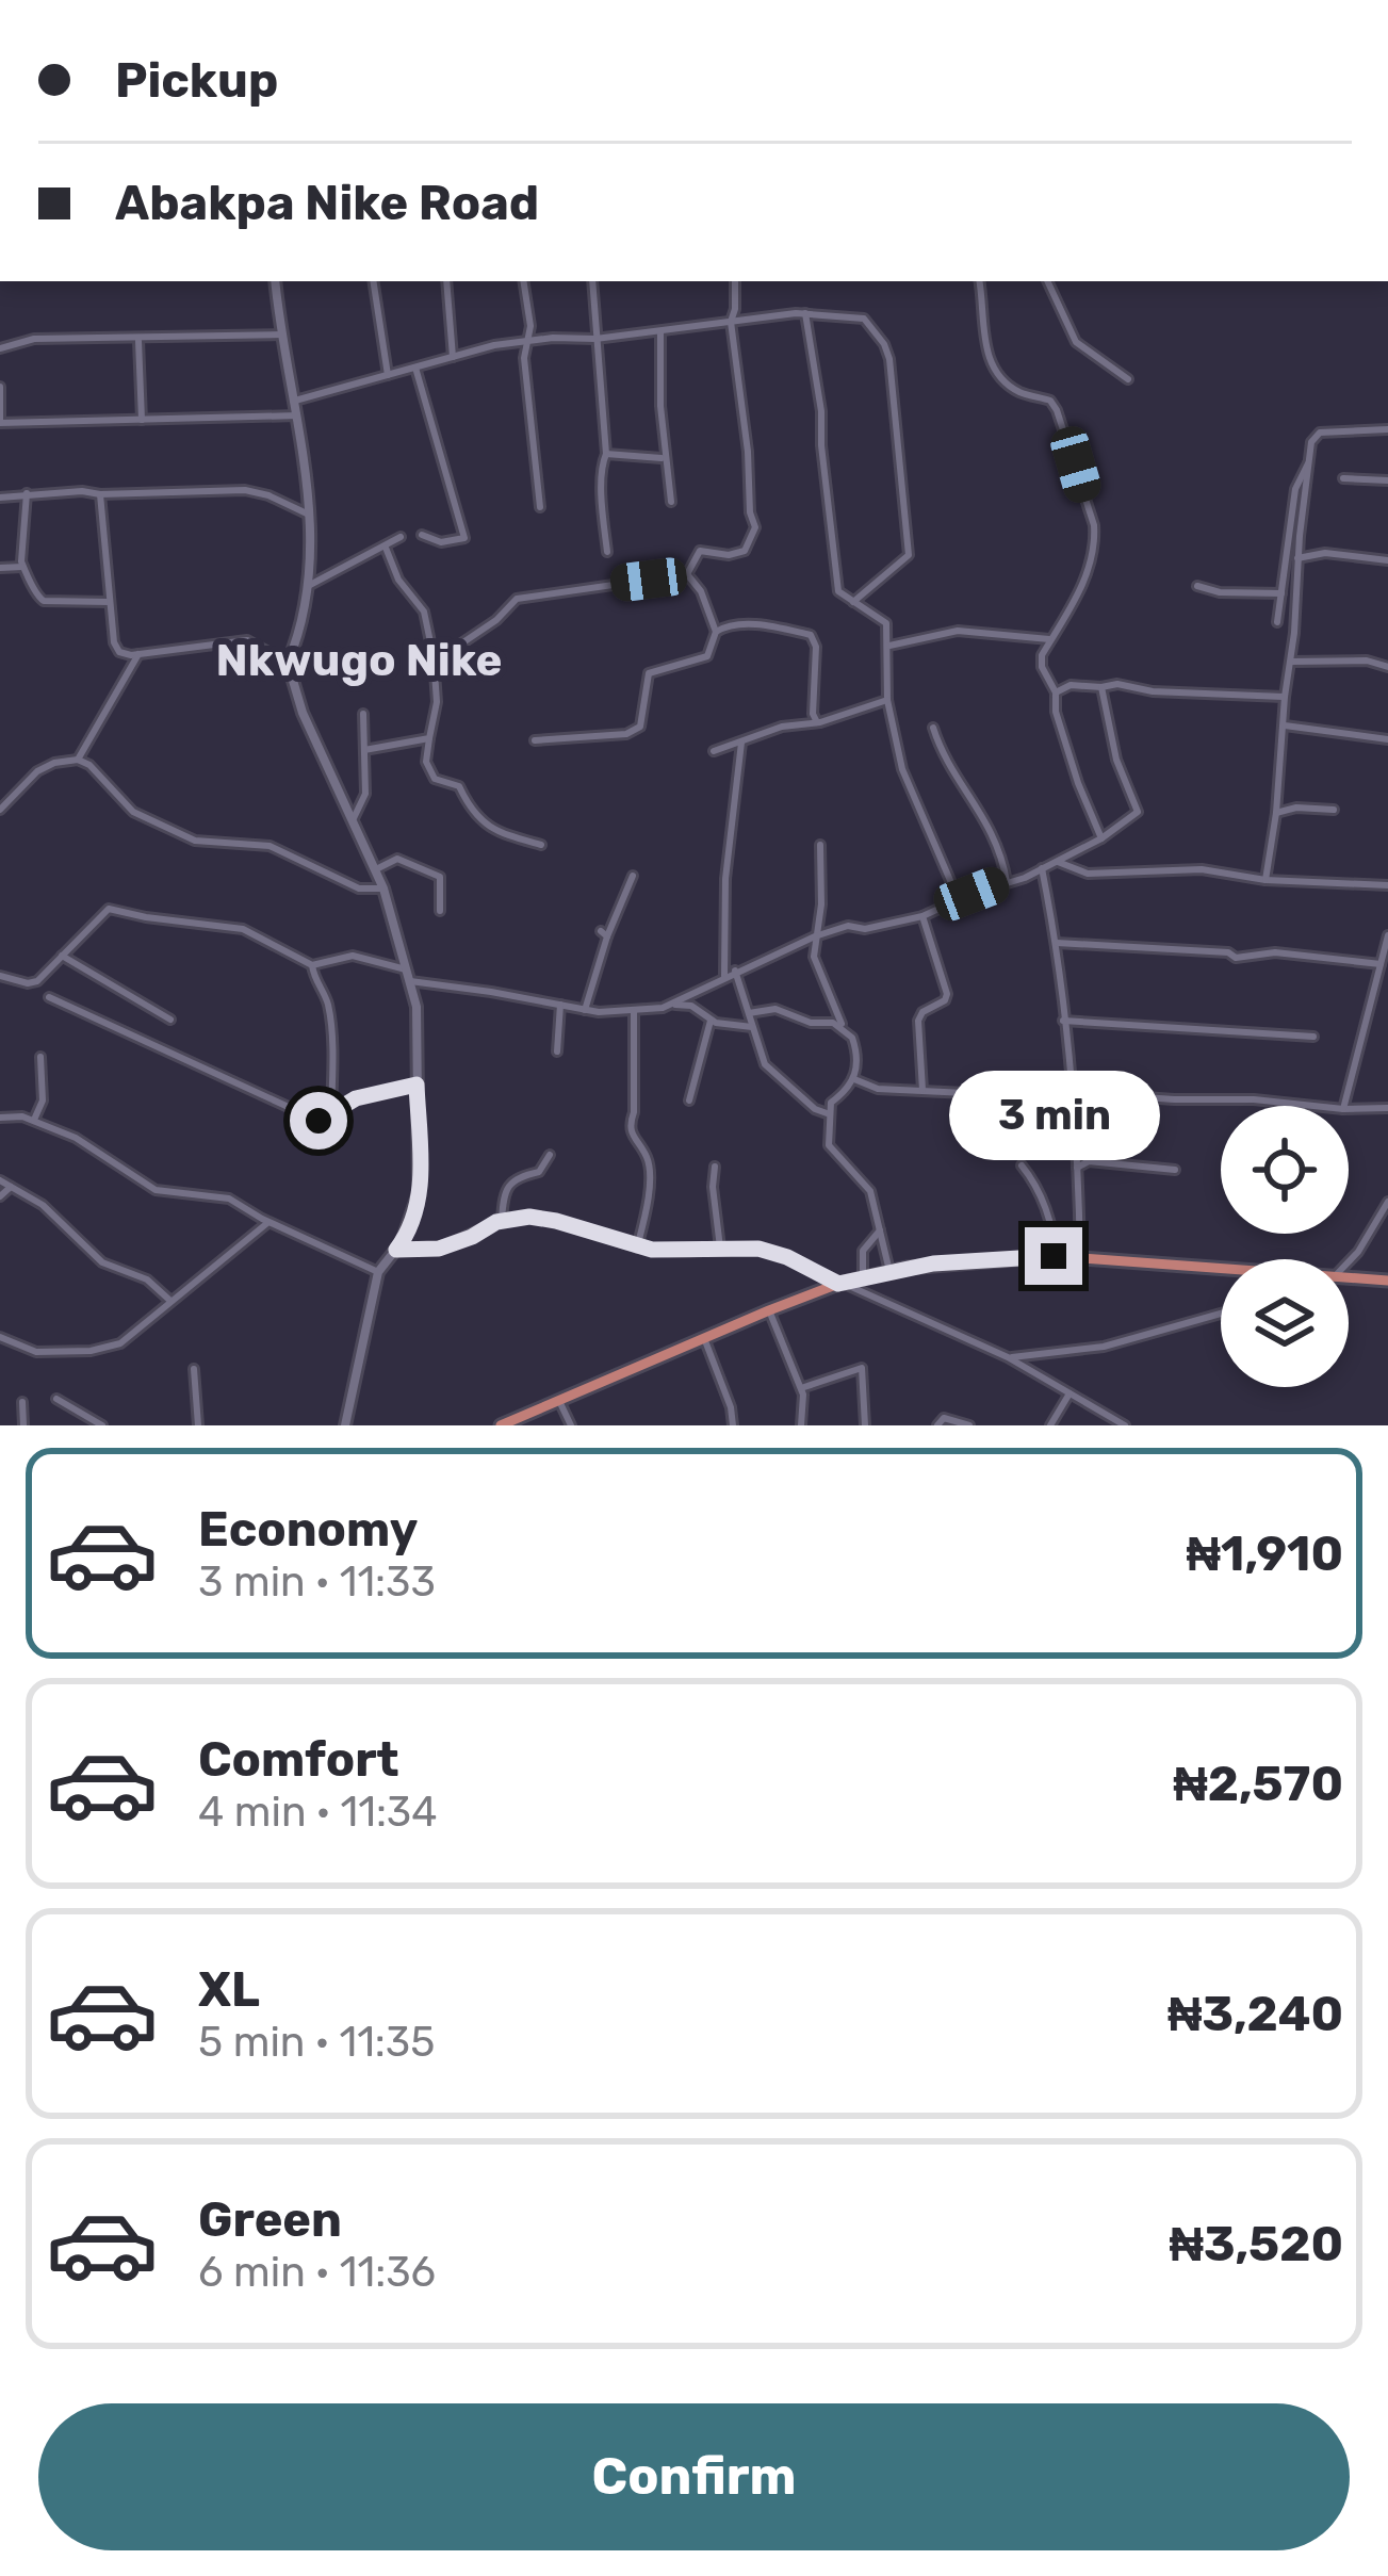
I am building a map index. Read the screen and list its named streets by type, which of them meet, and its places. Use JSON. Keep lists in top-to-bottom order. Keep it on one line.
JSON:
{"districts":["Nkwugo Nike"],"page":{"banner":["Pickup","Abakpa Nike Road"],"bubble":"3 min","list":[{"name":"Economy","note":"3 min · 11:33","value":"₦1,910"},{"name":"Comfort","note":"4 min · 11:34","value":"₦2,570"},{"name":"XL","note":"5 min · 11:35","value":"₦3,240"},{"name":"Green","note":"6 min · 11:36","value":"₦3,520"}],"buttons":"Confirm"}}
